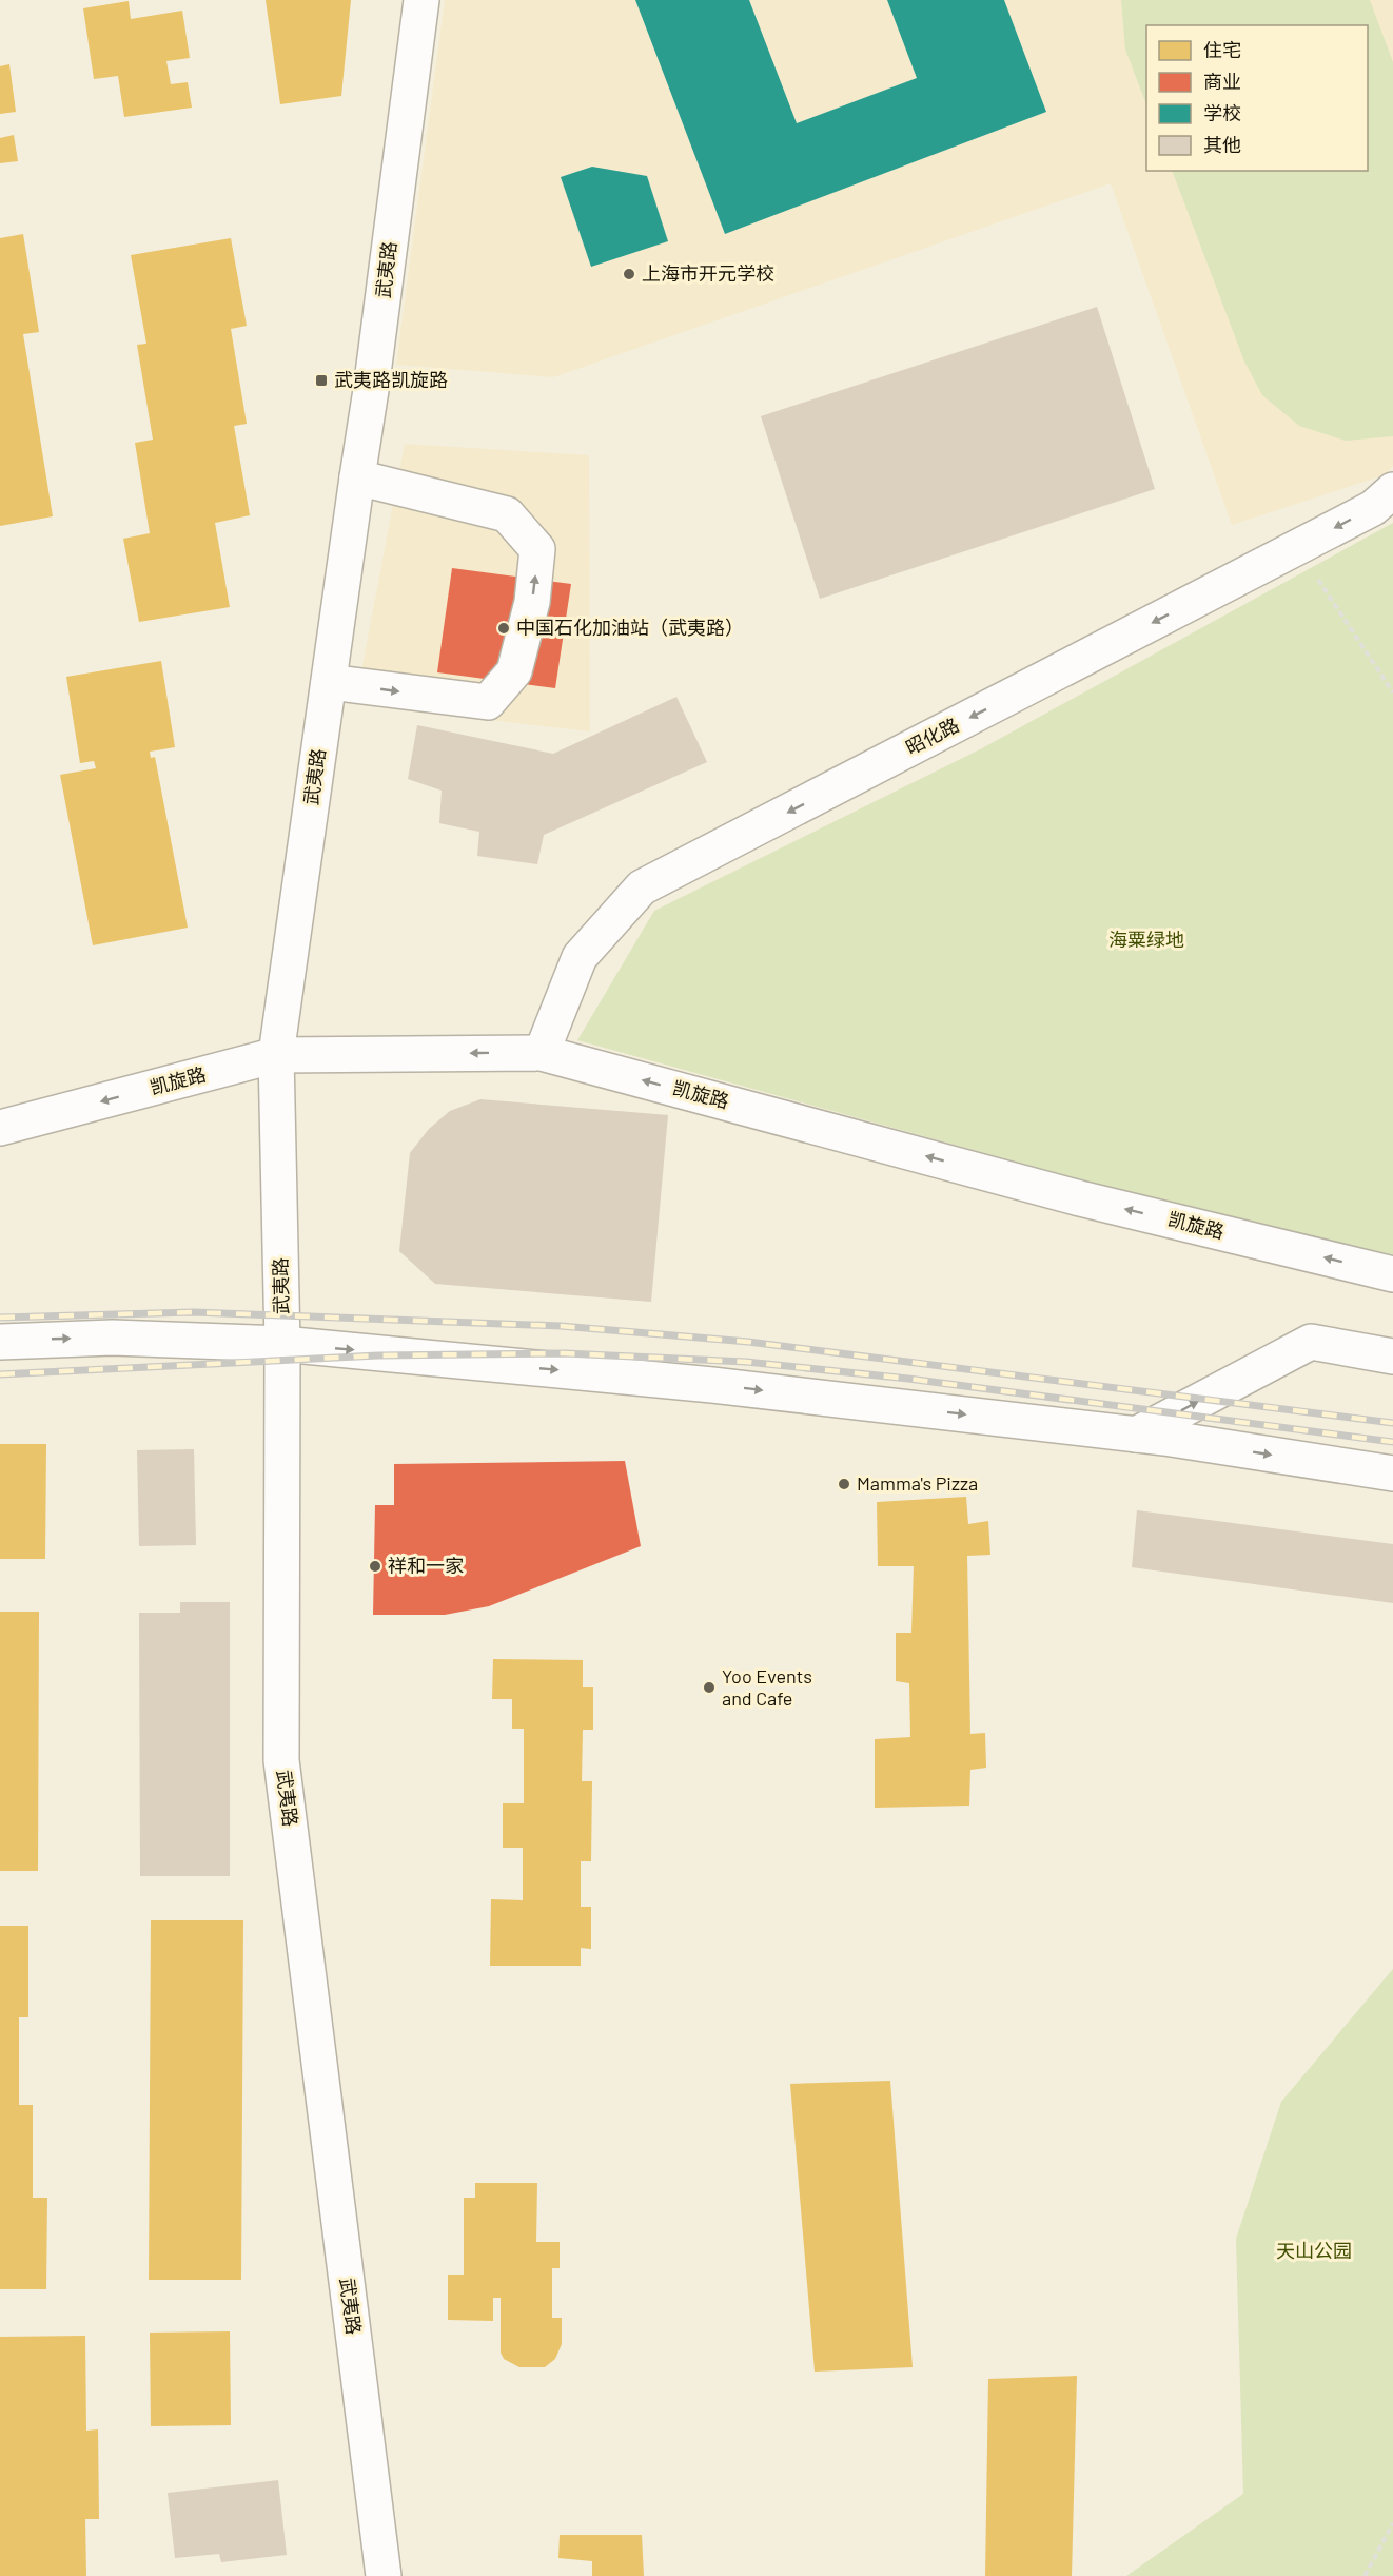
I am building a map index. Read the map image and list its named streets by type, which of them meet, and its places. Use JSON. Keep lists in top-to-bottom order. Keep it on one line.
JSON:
{"streets":{"street":["武夷路","昭化路","凯旋路"]},"crossings":[["武夷路","凯旋路"],["昭化路","凯旋路"]],"one_way":["昭化路"],"parks":["海粟绿地","天山公园"],"places":{"other":["上海市开元学校","中国石化加油站（武夷路）","Mamma's Pizza","祥和一家","Yoo Events and Cafe"],"transit":["武夷路凯旋路"]},"legend":["住宅","商业","学校","其他"]}
